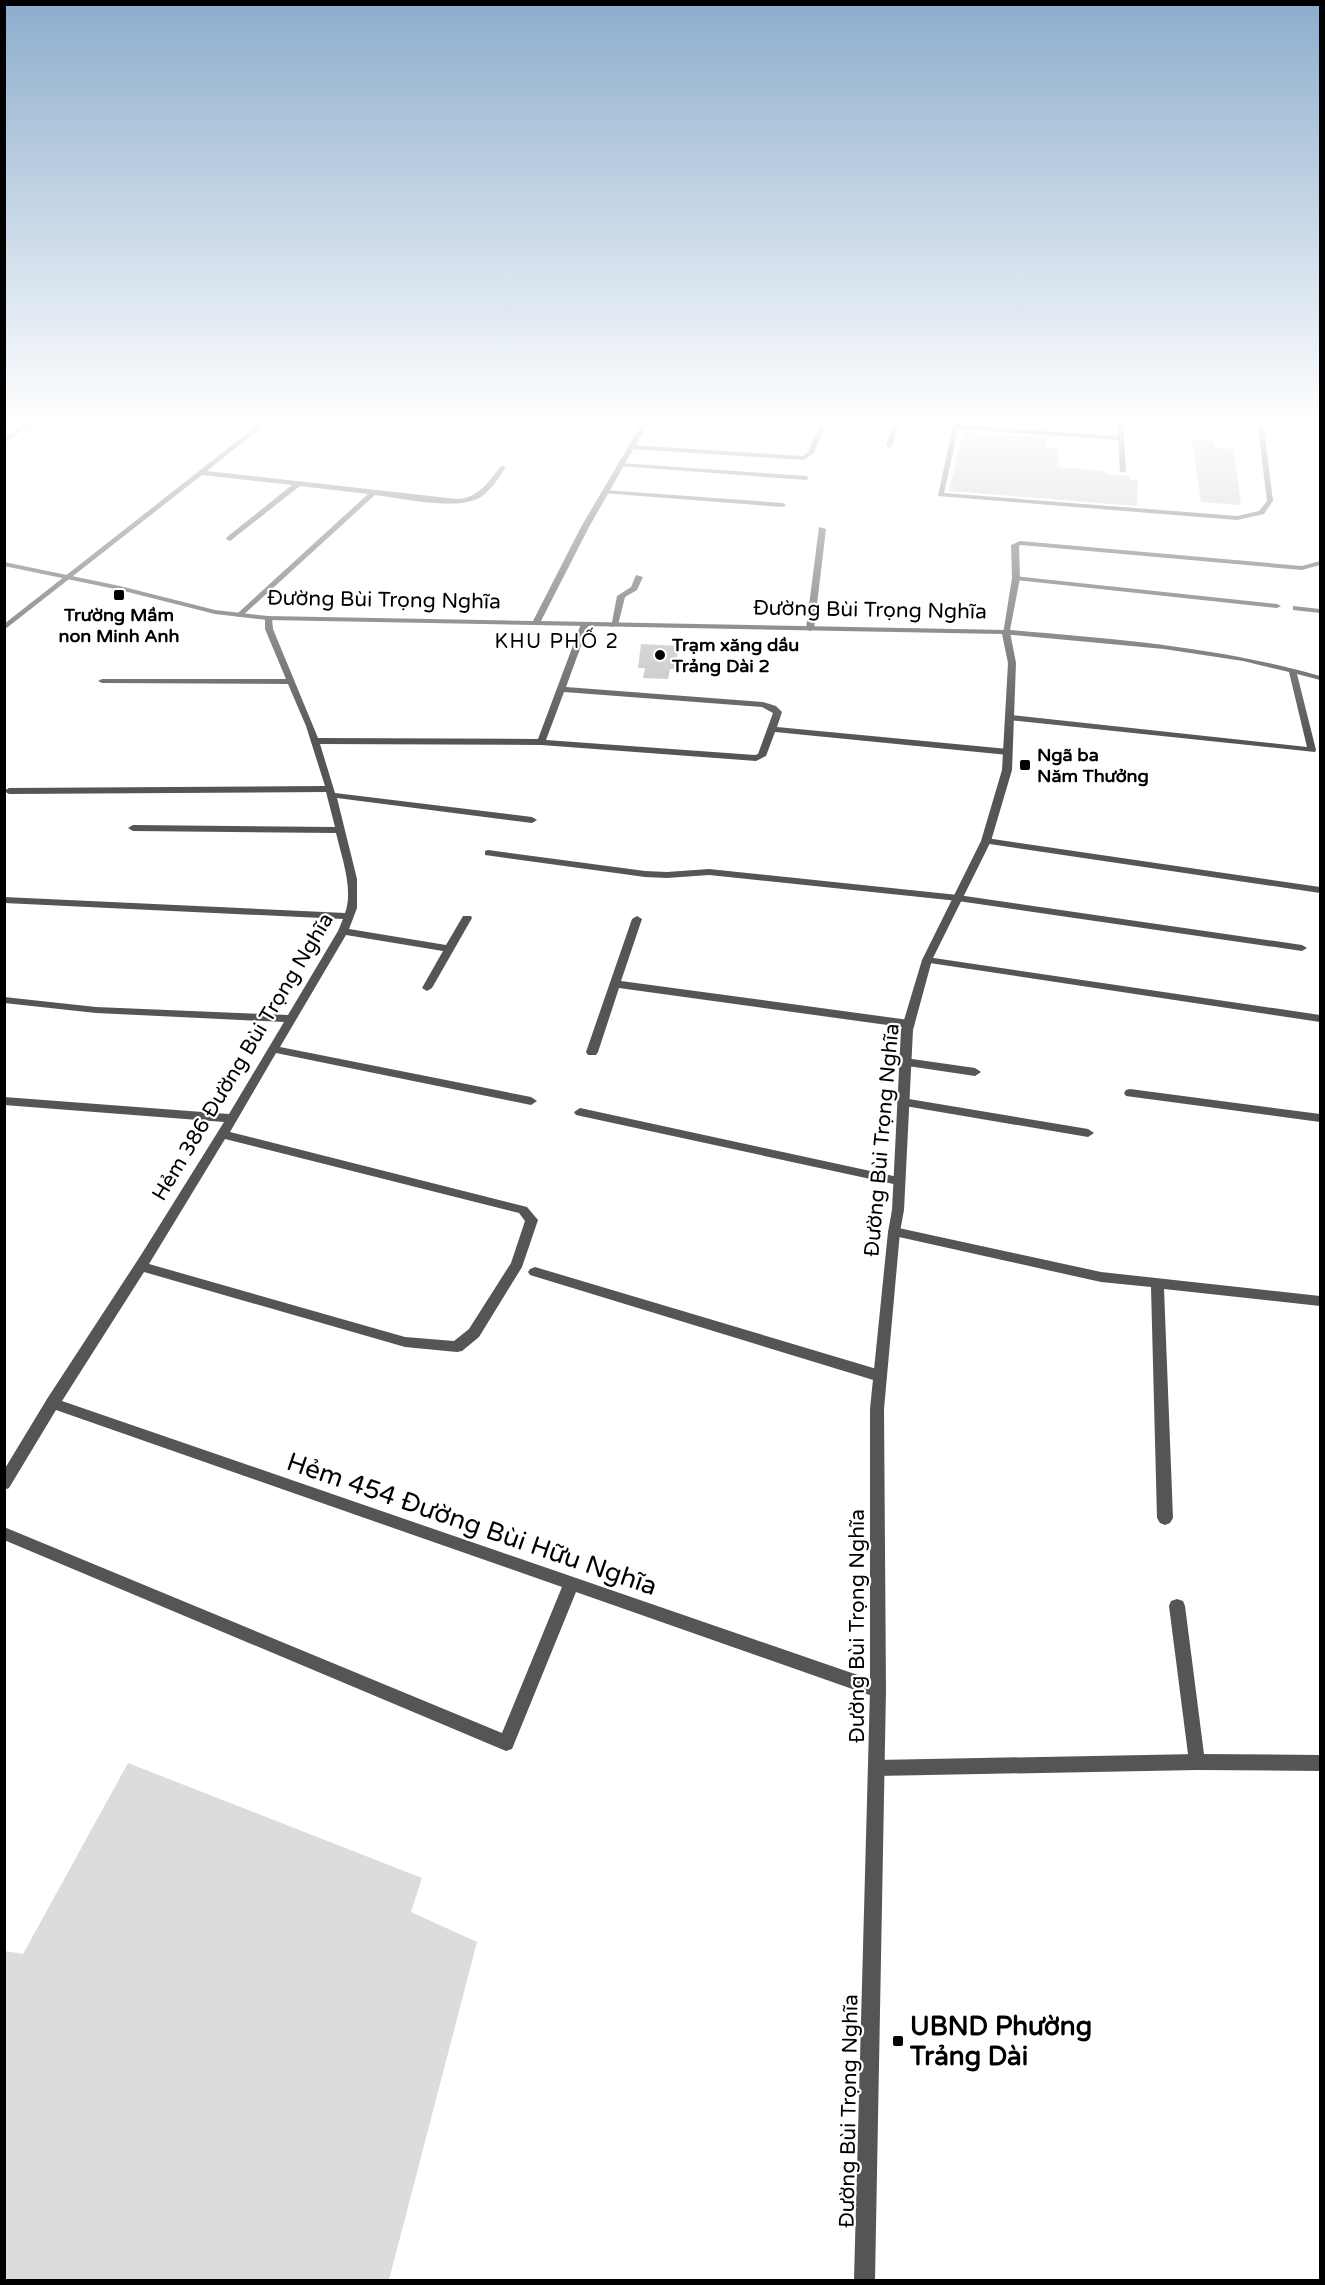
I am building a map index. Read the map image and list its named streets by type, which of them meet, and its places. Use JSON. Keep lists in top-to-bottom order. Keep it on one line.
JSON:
{"streets":{"street":["Đường Bùi Trọng Nghĩa","Hẻm 386 Đường Bùi Trọng Nghĩa","Hẻm 454 Đường Bùi Hữu Nghĩa"]},"crossings":[["Đường Bùi Trọng Nghĩa","Hẻm 386 Đường Bùi Trọng Nghĩa"],["Đường Bùi Trọng Nghĩa","Hẻm 454 Đường Bùi Hữu Nghĩa"],["Hẻm 386 Đường Bùi Trọng Nghĩa","Hẻm 454 Đường Bùi Hữu Nghĩa"]],"districts":["KHU PHỐ 2"],"places":{"transit":["Trường Mầm non Minh Anh","Ngã ba Năm Thưởng","UBND Phường Trảng Dài"],"other":["Trạm xăng dầu Trảng Dài 2"]}}
